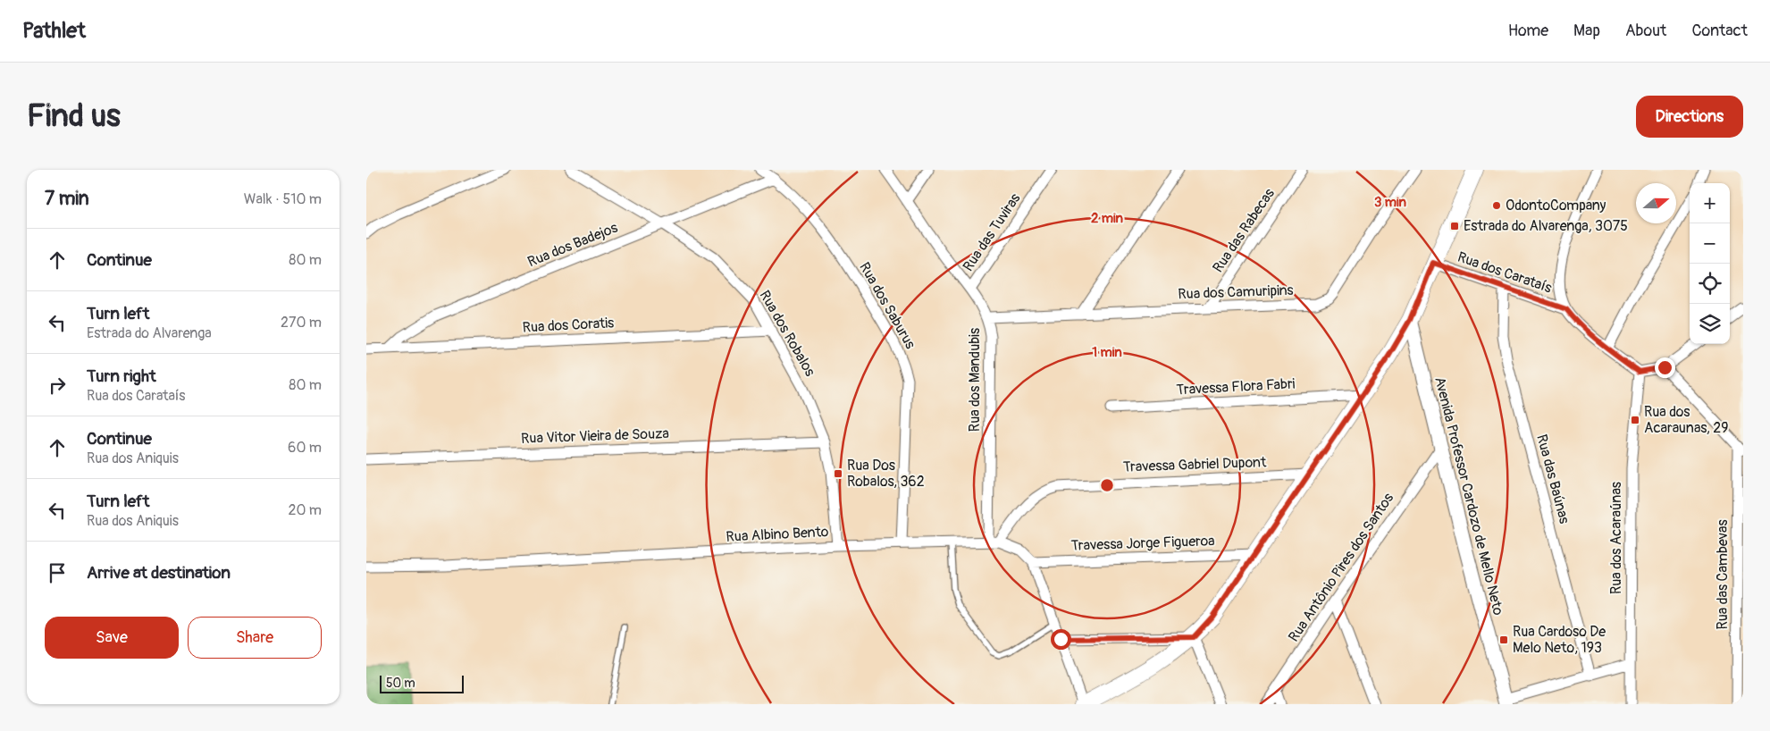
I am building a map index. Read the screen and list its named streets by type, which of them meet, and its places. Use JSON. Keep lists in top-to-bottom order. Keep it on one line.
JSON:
{"streets":{"main road":["Avenida Professor Cardozo de Mello Neto"],"street":["Rua das Rabecas","Rua das Tuviras","Rua dos Badejos","Rua dos Carataís","Rua dos Camuripins","Rua dos Saburus","Rua dos Coratis","Rua dos Robalos","Rua dos Mandubis","Travessa Flora Fabri","Rua Vitor Vieira de Souza","Travessa Gabriel Dupont","Rua das Baúnas","Rua Albino Bento","Rua dos Acaraúnas","Travessa Jorge Figueroa","Rua Antônio Pires dos Santos","Rua das Cambevas"]},"crossings":[["Rua das Rabecas","Rua dos Camuripins"],["Rua das Tuviras","Rua dos Mandubis"],["Rua dos Badejos","Rua dos Saburus"],["Rua dos Badejos","Rua dos Coratis"],["Rua dos Badejos","Rua dos Robalos"],["Rua dos Carataís","Rua das Baúnas"],["Rua dos Camuripins","Rua dos Mandubis"],["Rua dos Saburus","Rua Albino Bento"],["Rua dos Coratis","Rua dos Robalos"],["Rua dos Robalos","Rua Vitor Vieira de Souza"],["Rua dos Robalos","Rua Albino Bento"],["Rua dos Mandubis","Rua Albino Bento"],["Travessa Gabriel Dupont","Rua Albino Bento"],["Avenida Professor Cardozo de Mello Neto","Rua Antônio Pires dos Santos"],["Rua Albino Bento","Travessa Jorge Figueroa"]],"places":{"other":["OdontoCompany"],"transit":["Estrada do Alvarenga, 3075","Rua dos Acaraunas, 29","Rua Dos Robalos, 362","Rua Cardoso De Melo Neto, 193"]},"scale_bar":"50 m","north":"right","page":{"header":"Pathlet","nav":["Home","Map","About","Contact"],"buttons":["Directions",["Save","Share"]],"title":"Find us","heading":["7 min","Walk · 510 m"],"map_buttons":["+","−"],"list":[["Continue","80 m"],["Turn left","Estrada do Alvarenga","270 m"],["Turn right","Rua dos Carataís","80 m"],["Continue","Rua dos Aniquis","60 m"],["Turn left","Rua dos Aniquis","20 m"],"Arrive at destination"],"scale":"50 m"},"rings":["3 min","2 min","1 min"]}
